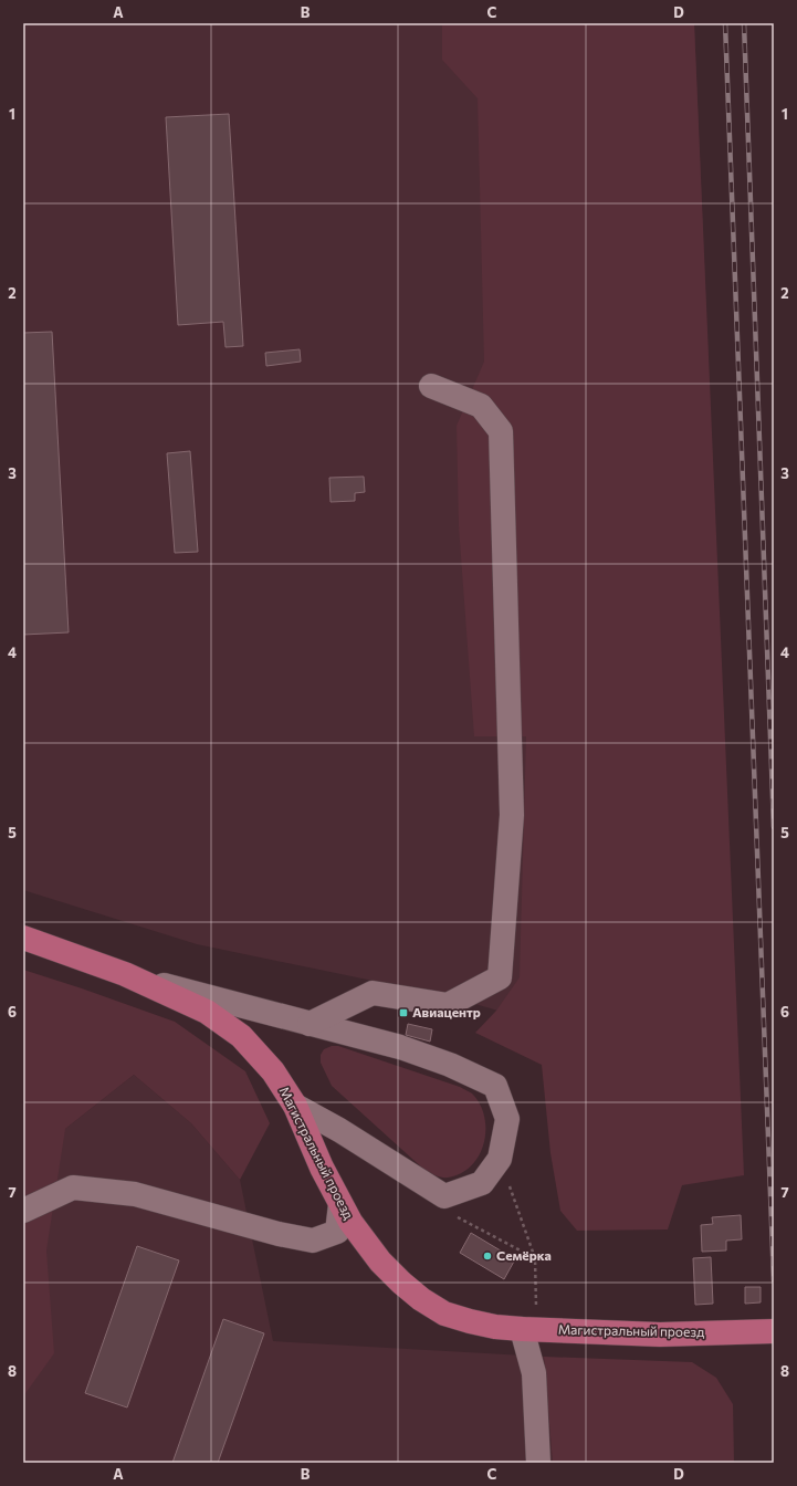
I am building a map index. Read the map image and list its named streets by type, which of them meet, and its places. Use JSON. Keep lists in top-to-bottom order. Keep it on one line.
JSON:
{"streets":{"main road":["Магистральный проезд"]},"places":{"transit":["Авиацентр"],"other":["Семёрка"]},"grid":{"columns":["A","B","C","D"],"rows":["1","2","3","4","5","6","7","8"]}}
